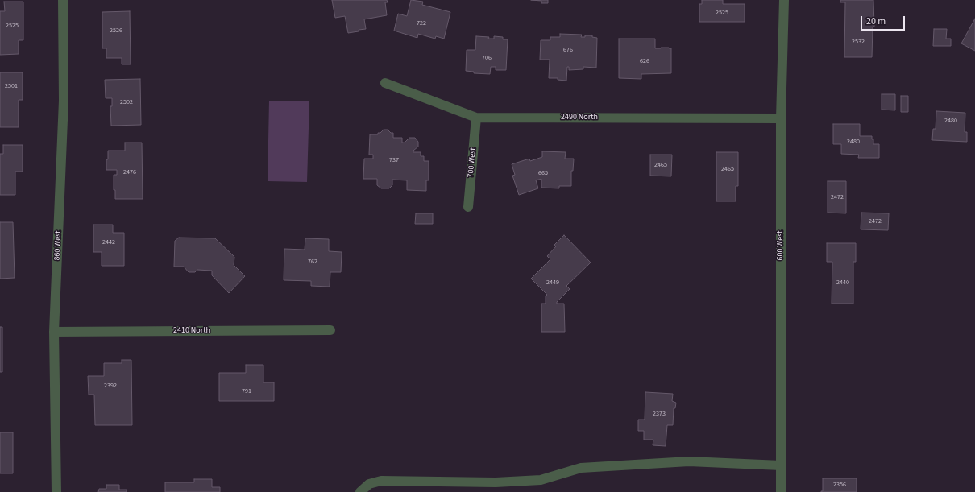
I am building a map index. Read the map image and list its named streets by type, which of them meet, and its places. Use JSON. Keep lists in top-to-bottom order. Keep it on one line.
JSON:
{"streets":{"street":["2490 North","700 West","860 West","600 West","2410 North"]},"crossings":[["2490 North","700 West"],["2490 North","600 West"],["860 West","2410 North"]],"house_numbers":["2525","722","2525","2526","2532","676","706","626","2501","2502","2480","2480","737","2465","2465","2476","665","2472","2472","2442","762","2449","2440","2392","791","2373","2356"],"scale_bar":"20 m"}
